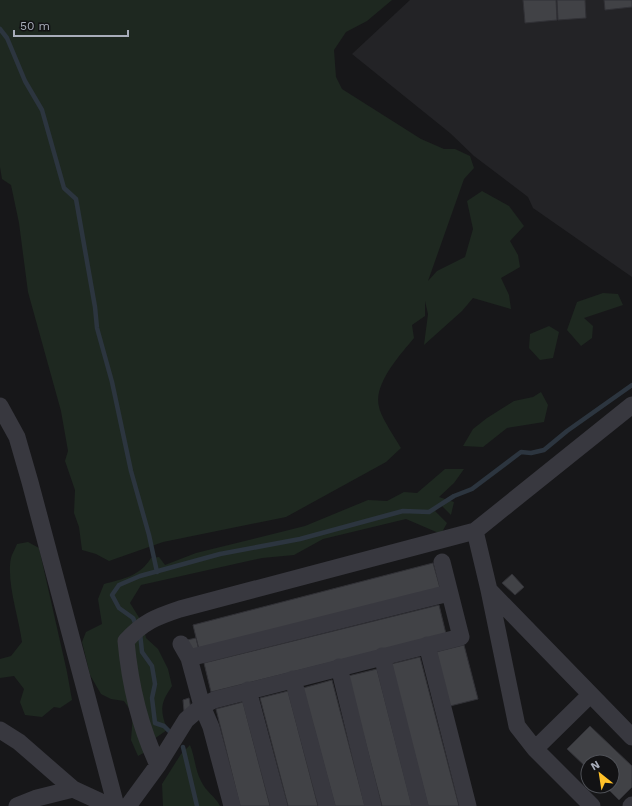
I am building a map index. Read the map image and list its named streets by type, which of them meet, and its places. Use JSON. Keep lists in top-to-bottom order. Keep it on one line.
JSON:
{"scale_bar":"50 m","north":"top left"}
